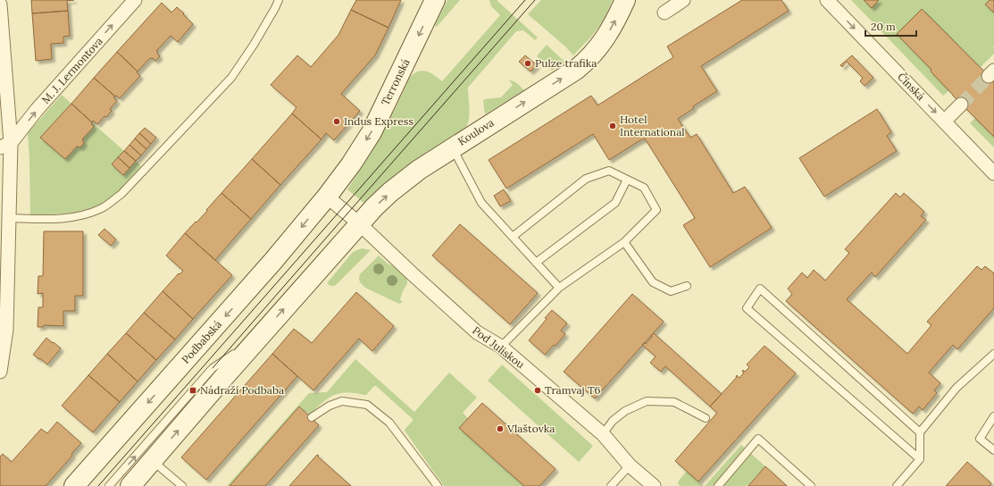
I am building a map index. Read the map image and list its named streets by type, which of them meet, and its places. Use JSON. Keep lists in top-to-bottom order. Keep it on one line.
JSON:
{"streets":{"main road":["Terronská","Koulova","Podbabská"],"street":["M. J. Lermontova","Čínská","Pod Juliskou"]},"crossings":[["Terronská","Podbabská"],["Terronská","Pod Juliskou"],["Koulova","Pod Juliskou"],["Podbabská","Pod Juliskou"]],"one_way":["M. J. Lermontova","Terronská","Čínská","Koulova"],"places":{"other":["Pulze trafika","Indus Express","Hotel International","Tramvaj T6","Vlaštovka"],"transit":["Nádraží Podbaba"]},"scale_bar":"20 m"}
